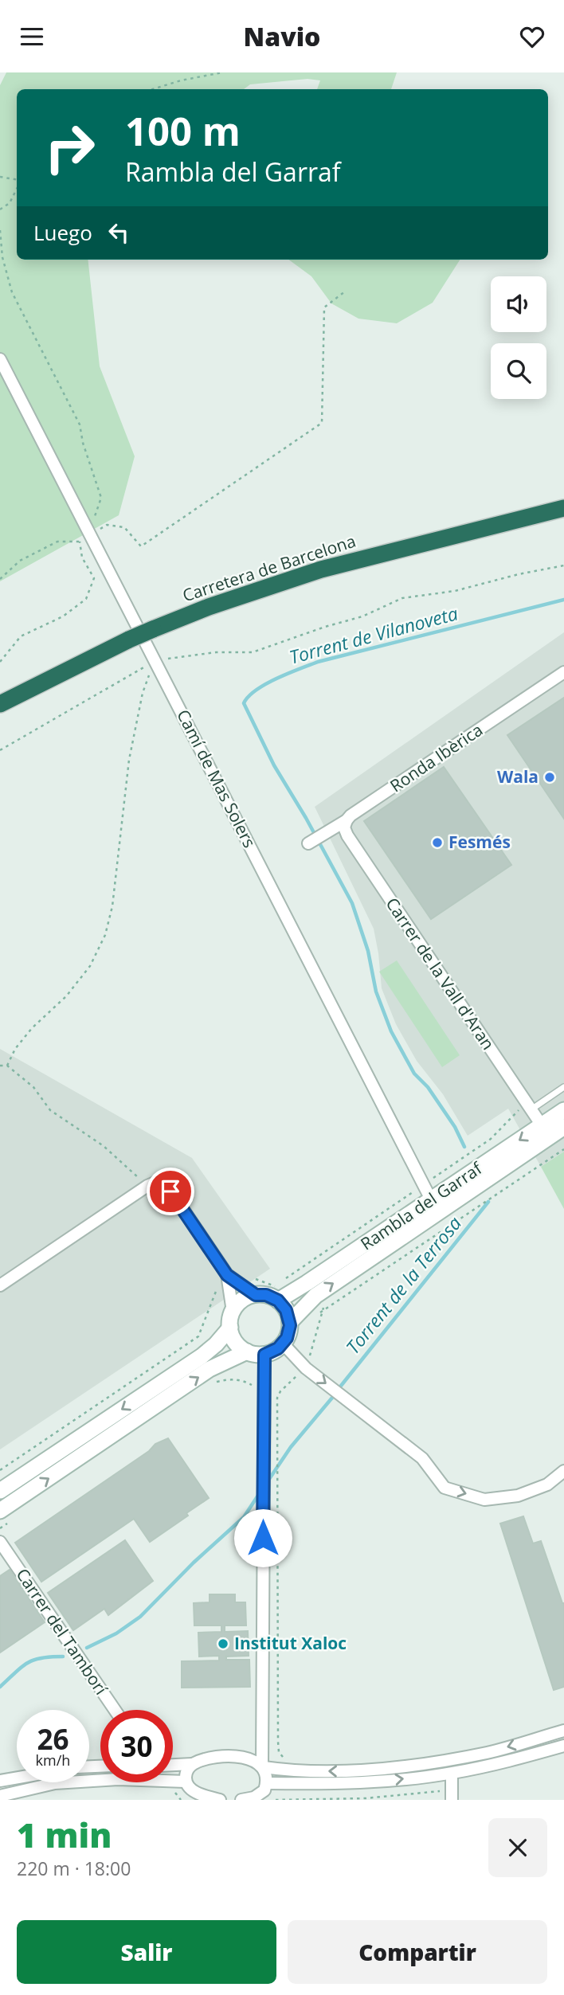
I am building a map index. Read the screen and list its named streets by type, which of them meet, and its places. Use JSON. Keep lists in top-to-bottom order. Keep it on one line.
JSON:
{"streets":{"highway":["Carretera de Barcelona"],"street":["Ronda Ibèrica","Camí de Mas Solers","Carrer de la Vall d'Aran","Rambla del Garraf","Carrer del Tamborí"]},"crossings":[["Ronda Ibèrica","Carrer de la Vall d'Aran"],["Camí de Mas Solers","Rambla del Garraf"],["Carrer de la Vall d'Aran","Rambla del Garraf"]],"water":["Torrent de Vilanoveta","Torrent de la Terrosa"],"places":["Wala","Fesmés","Institut Xaloc"],"page":{"header":"Navio","turn":["100 m","Rambla del Garraf"],"then":"Luego","speed":"26 km/h","limit":"30","heading":["1 min","220 m · 18:00"],"buttons":["Salir","Compartir"]}}
